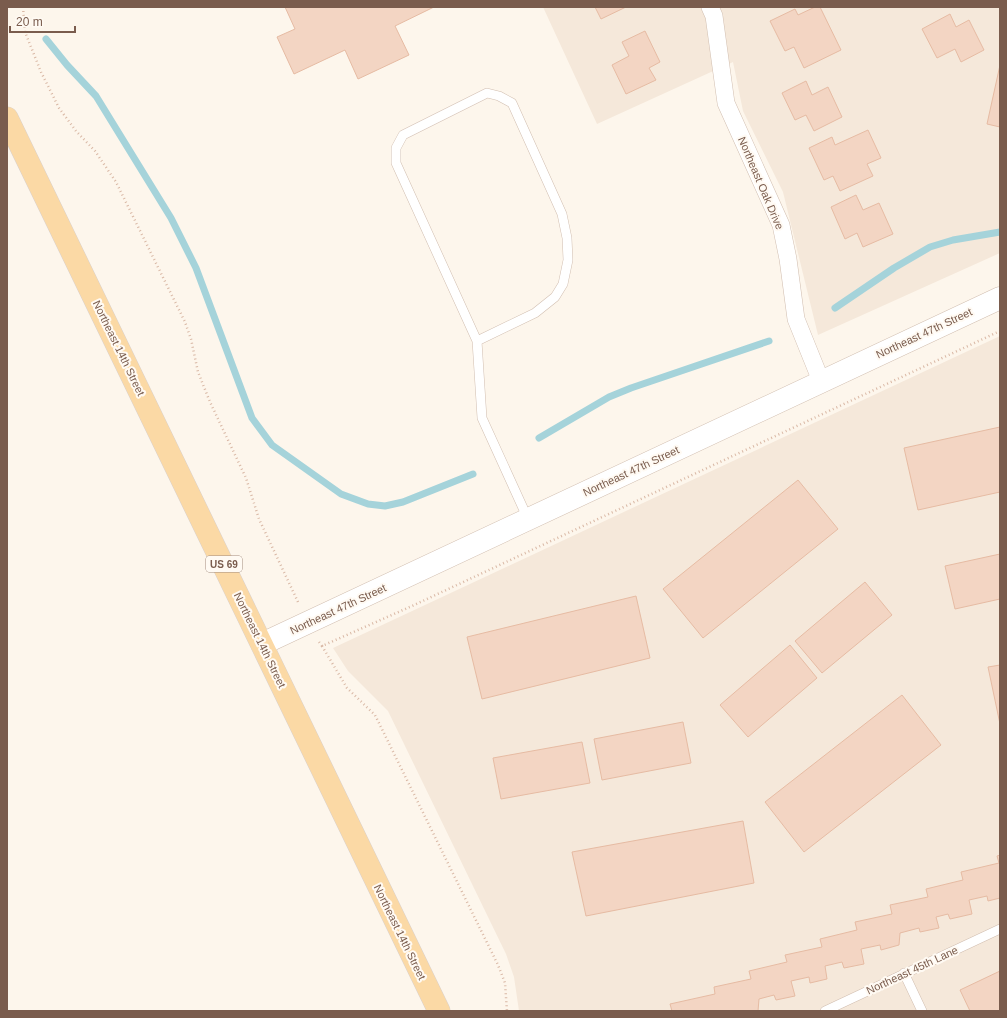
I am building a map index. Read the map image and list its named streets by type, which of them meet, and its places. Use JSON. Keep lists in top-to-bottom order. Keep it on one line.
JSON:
{"streets":{"main road":["Northeast 14th Street","US 69"],"street":["Northeast Oak Drive","Northeast 47th Street"],"lane":["Northeast 45th Lane"]},"crossings":[["Northeast Oak Drive","Northeast 47th Street"],["Northeast 47th Street","Northeast 14th Street"]],"scale_bar":"20 m"}
